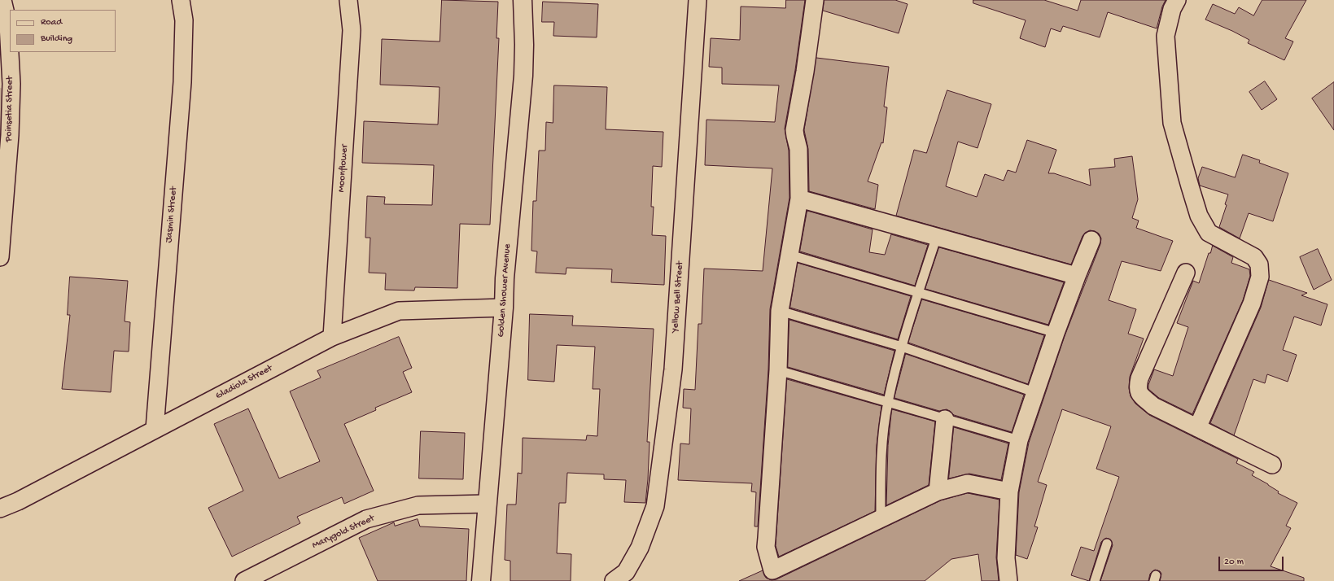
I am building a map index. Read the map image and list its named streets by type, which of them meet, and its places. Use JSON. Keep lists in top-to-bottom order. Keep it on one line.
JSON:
{"streets":{"street":["Poinsetia Street","Moonflower","Jasmin Street","Golden Shower Avenue","Yellow Bell Street","Gladiola Street","Marygold Street"]},"crossings":[["Moonflower","Gladiola Street"],["Jasmin Street","Gladiola Street"],["Golden Shower Avenue","Gladiola Street"],["Golden Shower Avenue","Marygold Street"]],"legend":["Road","Building"],"scale_bar":"20 m"}
